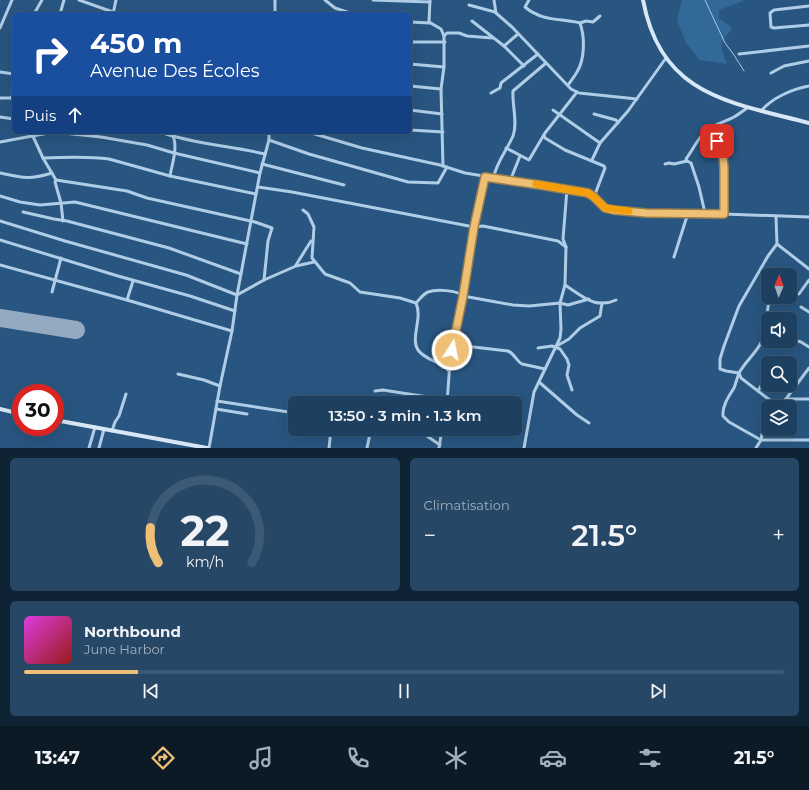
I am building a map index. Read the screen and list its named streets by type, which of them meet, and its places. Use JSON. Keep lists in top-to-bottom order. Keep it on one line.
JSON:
{"north":"top","page":{"turn":["450 m","Avenue Des Écoles"],"then":"Puis","limit":"30","trip":"13:50 · 3 min · 1.3 km","tile":"Climatisation","heat":["−","21.5°","+"],"song":["Northbound","June Harbor"],"tabs":["13:47","21.5°"],"gauge":["22","km/h"]}}
